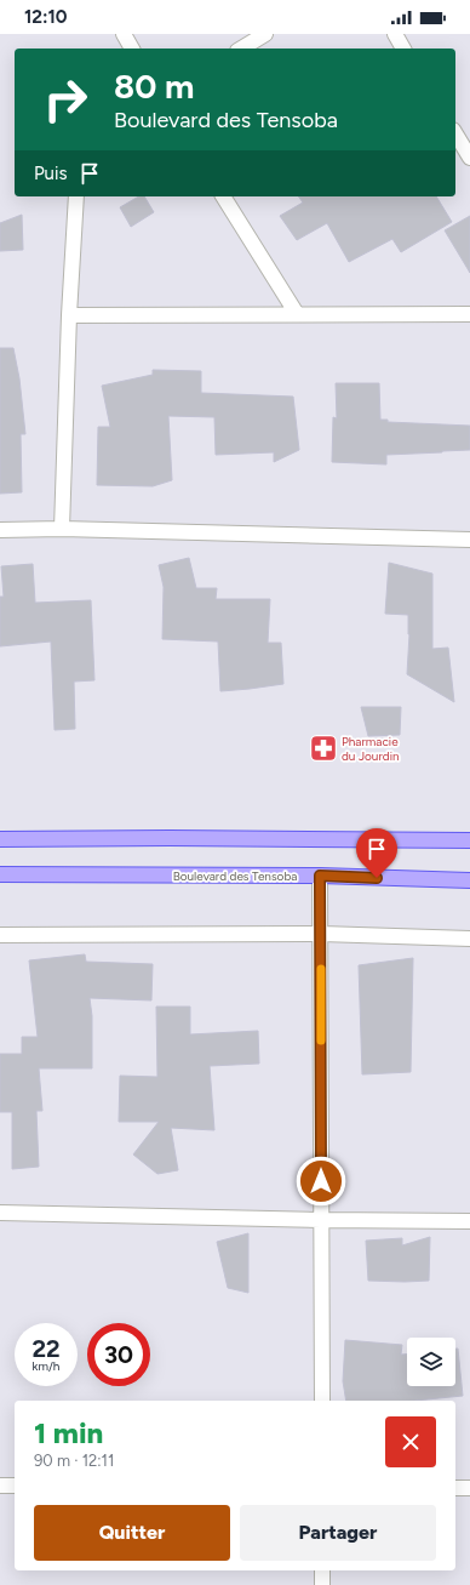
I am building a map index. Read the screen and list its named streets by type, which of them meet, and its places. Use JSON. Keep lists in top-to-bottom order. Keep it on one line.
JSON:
{"streets":{"main road":["Boulevard des Tensoba"]},"places":{"pharmacy":["Pharmacie du Jourdin"]},"page":{"status":"12:10","turn":["80 m","Boulevard des Tensoba"],"then":"Puis","speed":"22 km/h","limit":"30","heading":["1 min","90 m · 12:11"],"buttons":["Quitter","Partager"]}}
